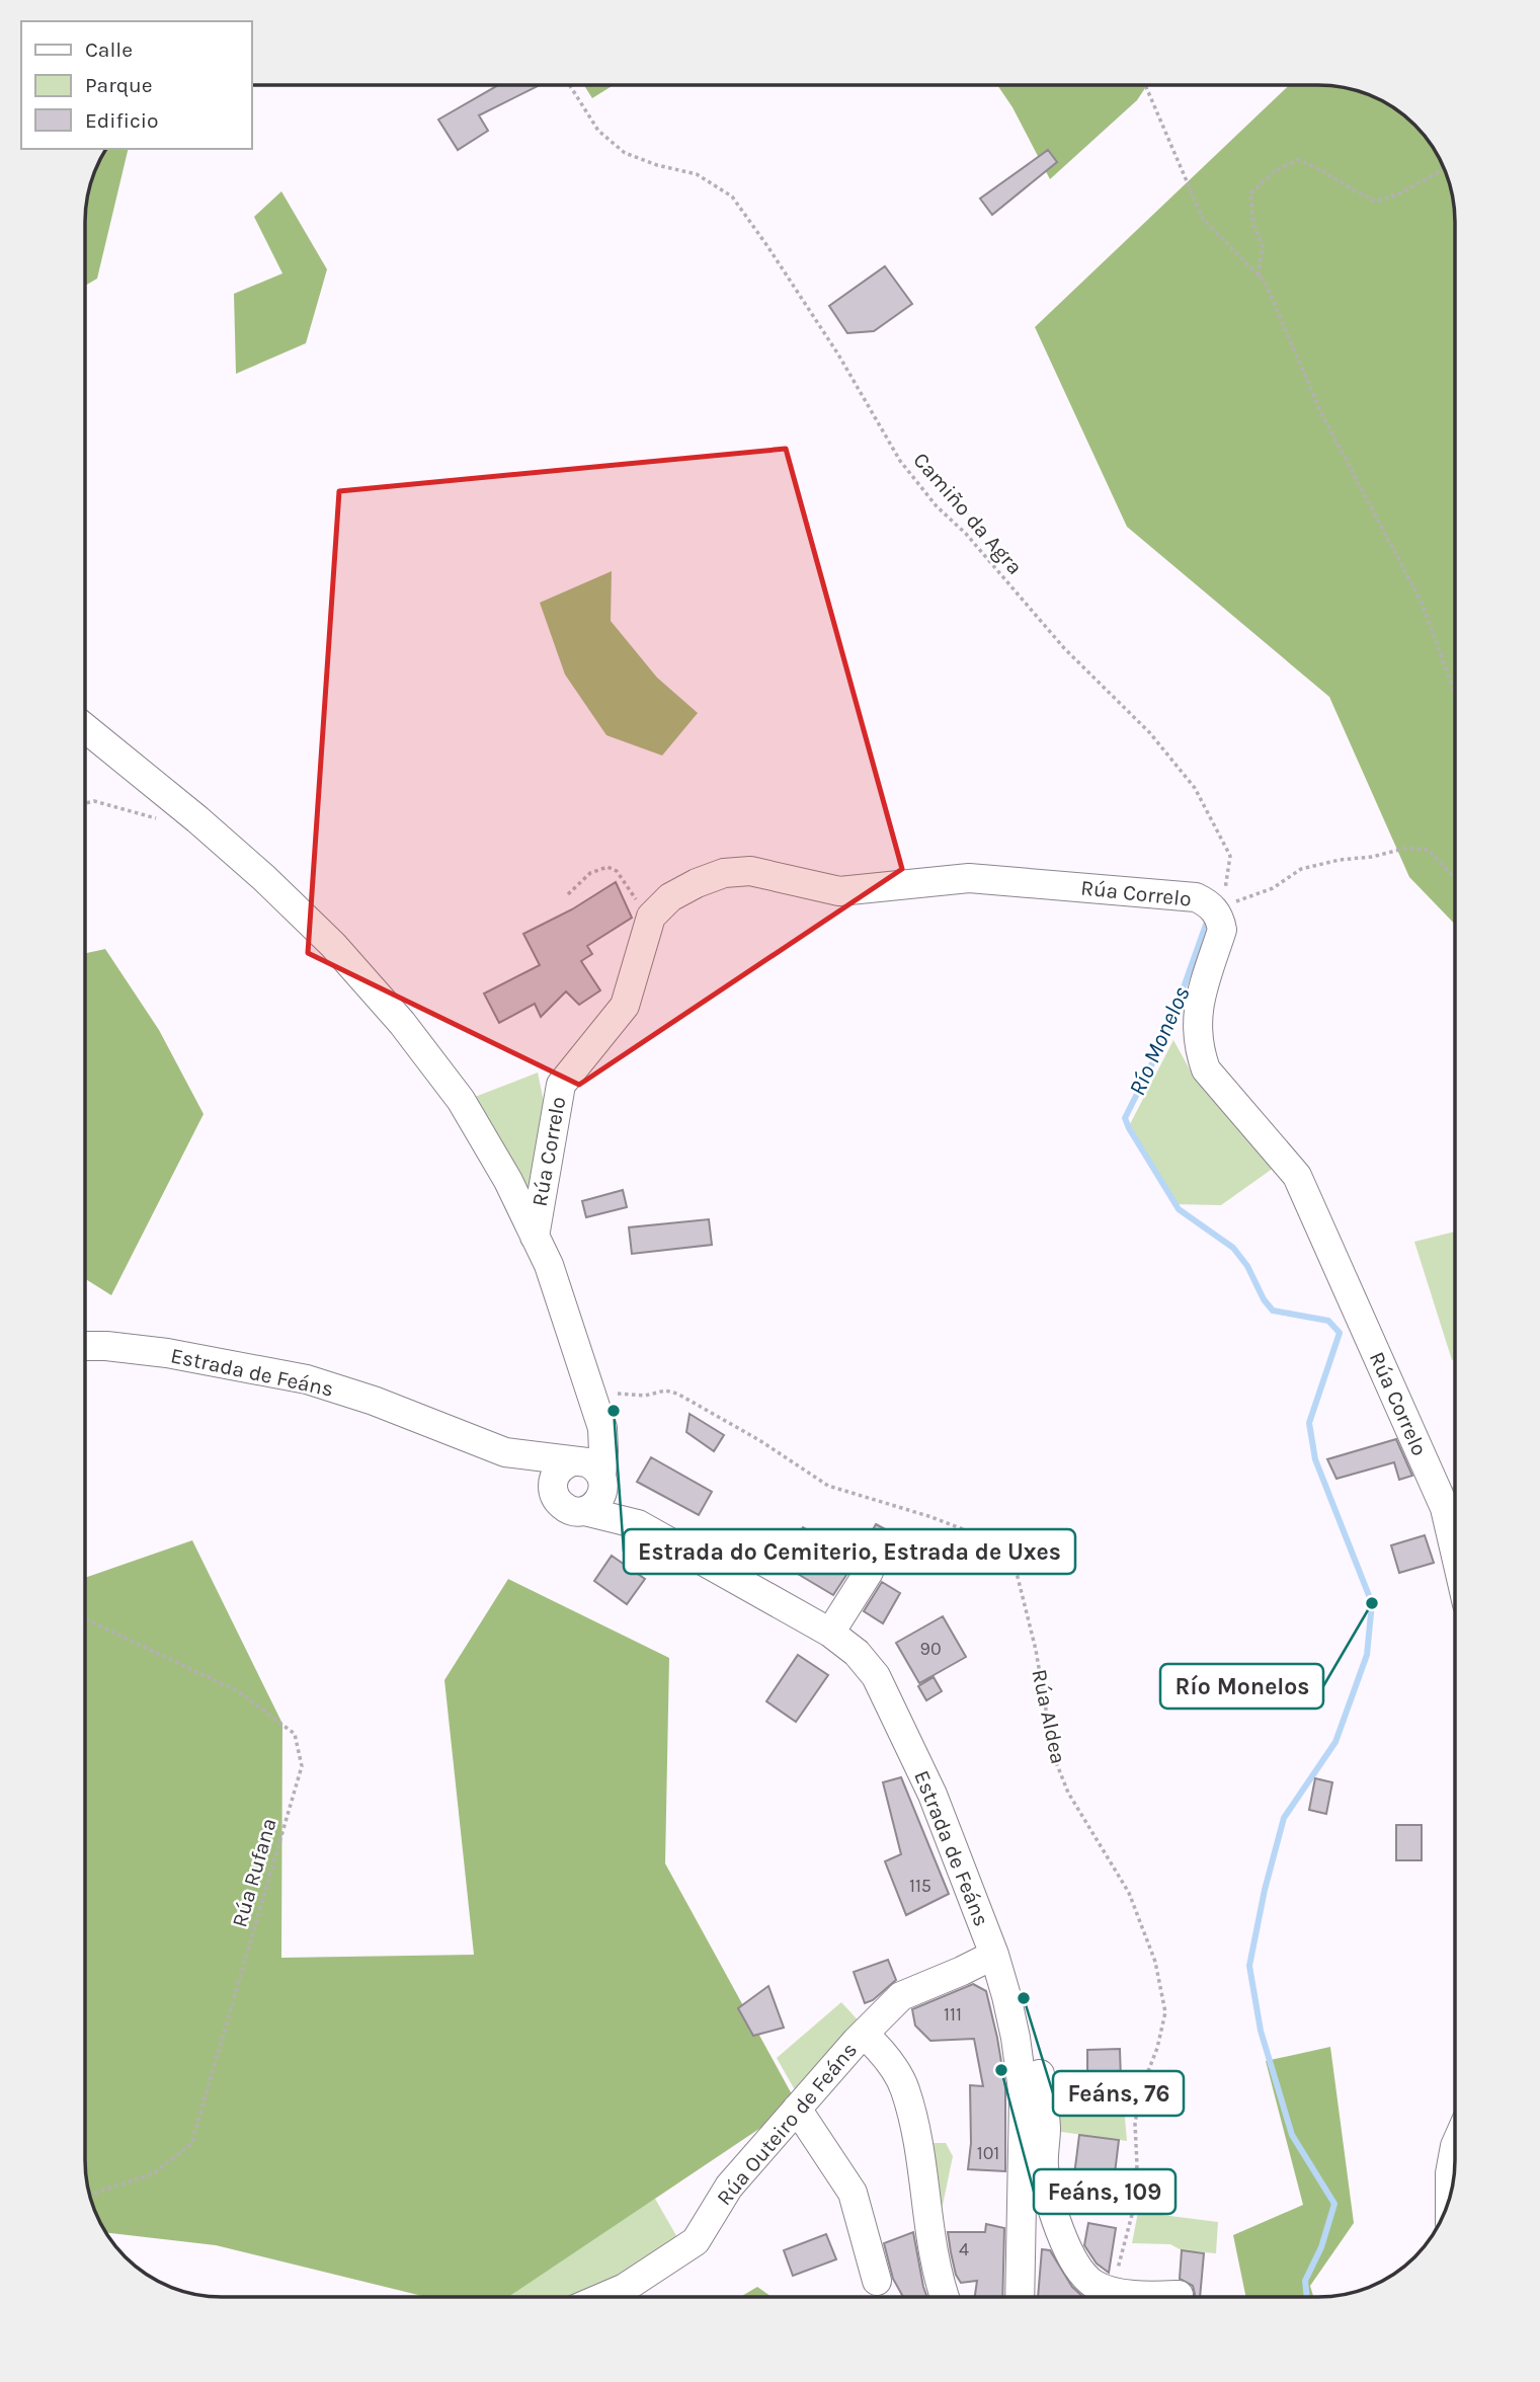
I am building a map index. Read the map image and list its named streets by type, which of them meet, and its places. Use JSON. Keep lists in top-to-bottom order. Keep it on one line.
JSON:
{"streets":{"street":["Rúa Correlo","Estrada de Feáns","Rúa Outeiro de Feáns"],"path":["Camiño da Agra","Rúa Aldea","Rúa Rufana"]},"crossings":[["Camiño da Agra","Rúa Correlo"],["Estrada de Feáns","Rúa Outeiro de Feáns"]],"water":["Río Monelos"],"places":["Estrada do Cemiterio, Estrada de Uxes","Río Monelos","Feáns, 76","Feáns, 109"],"house_numbers":["90","115","111","101","4"],"legend":["Calle","Parque","Edificio"]}
